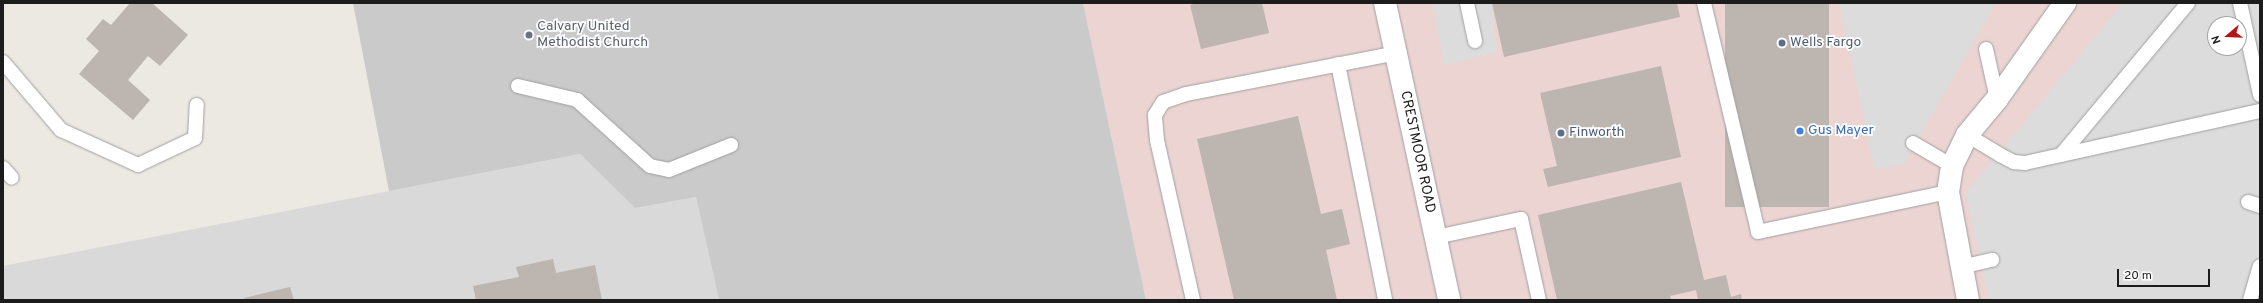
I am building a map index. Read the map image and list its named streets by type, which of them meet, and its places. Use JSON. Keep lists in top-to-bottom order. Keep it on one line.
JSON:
{"streets":{"street":["CRESTMOOR ROAD"]},"places":["Calvary United Methodist Church","Wells Fargo","Gus Mayer","Finworth"],"scale_bar":"20 m","north":"left"}
